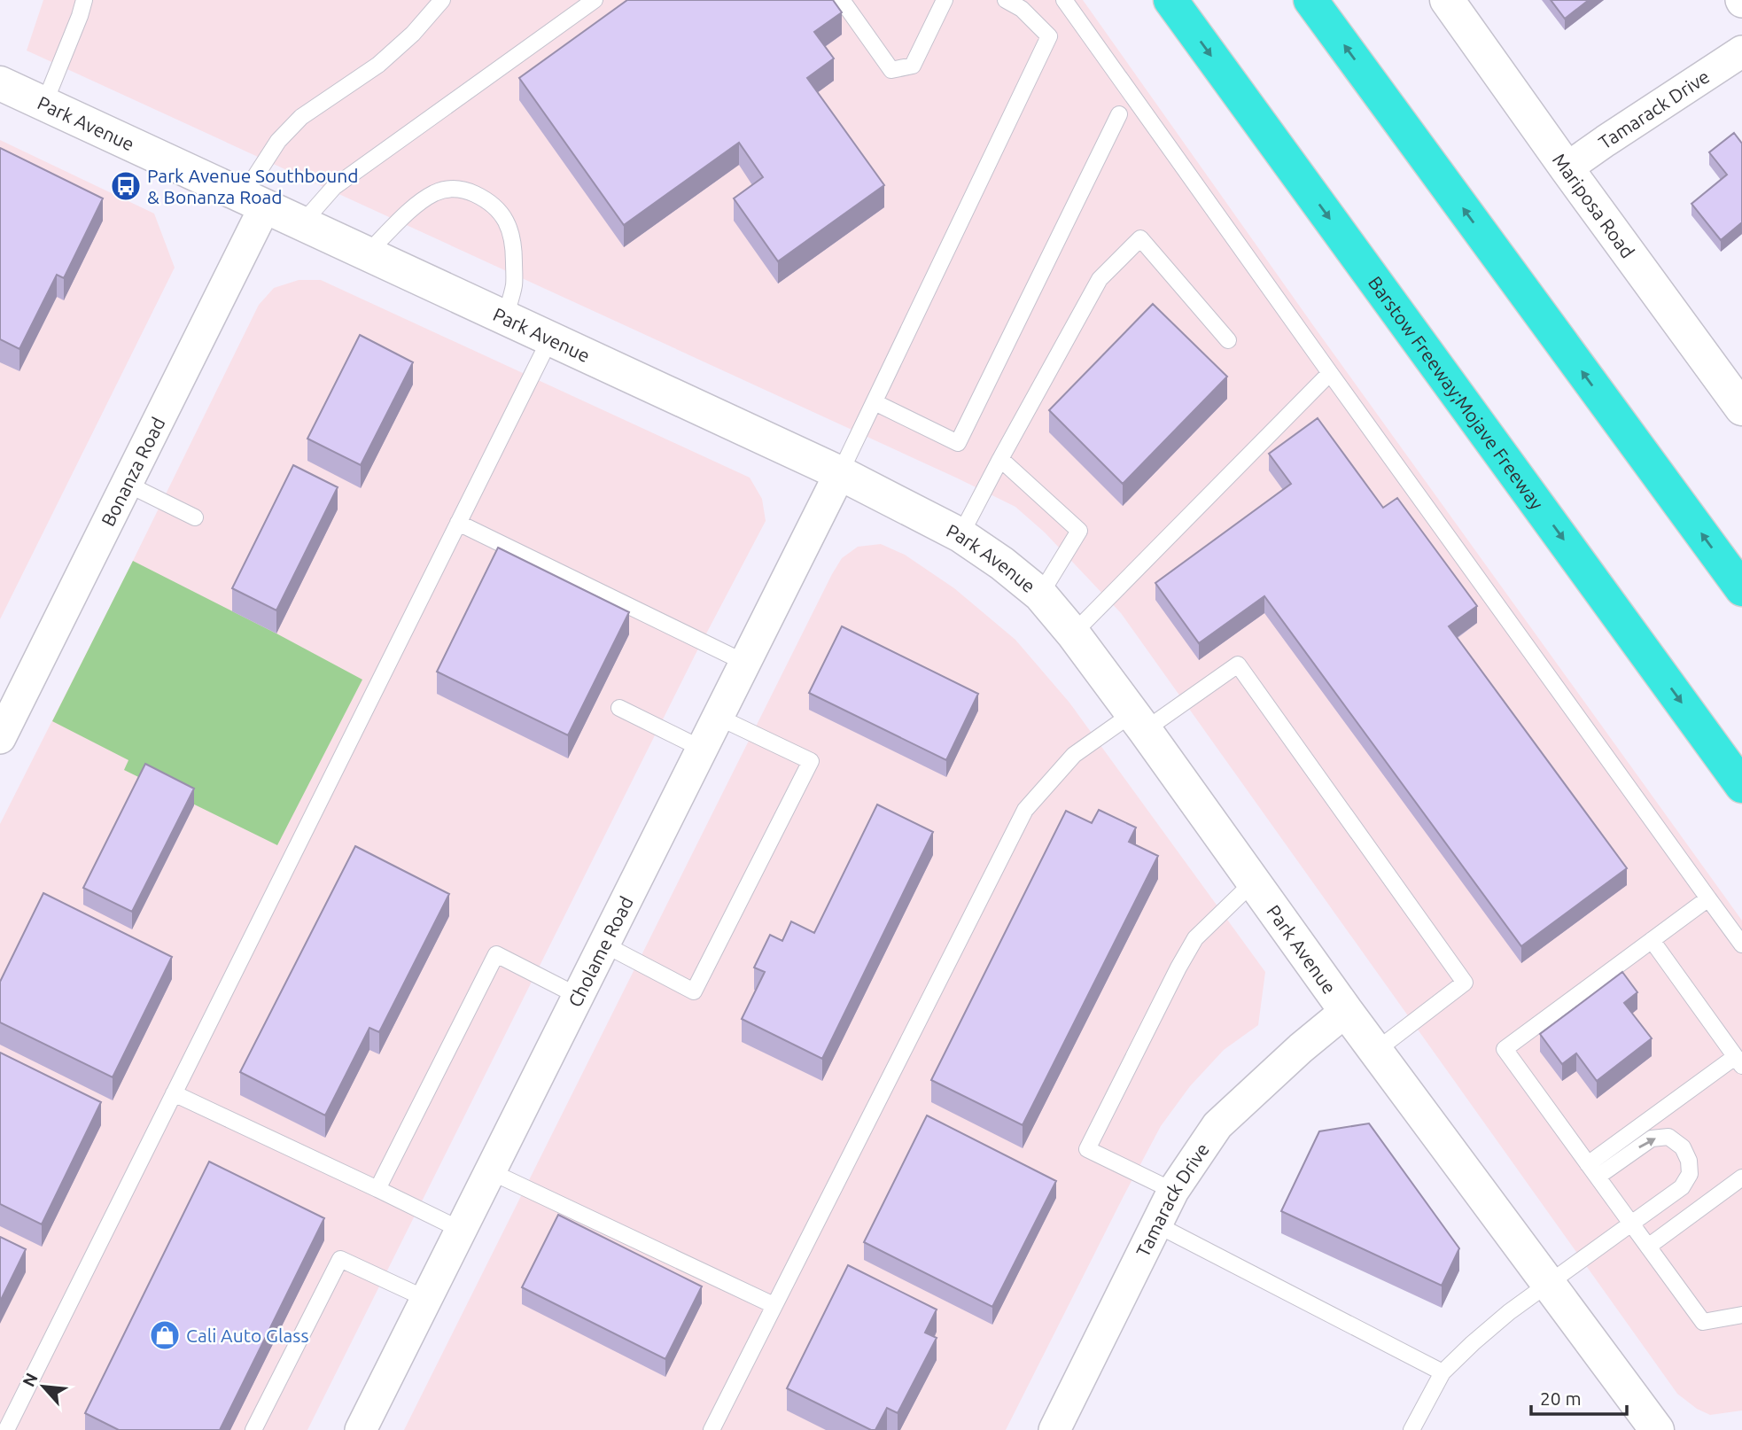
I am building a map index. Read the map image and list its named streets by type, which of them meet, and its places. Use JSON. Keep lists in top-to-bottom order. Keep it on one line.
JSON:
{"streets":{"highway":["Barstow Freeway;Mojave Freeway"],"street":["Tamarack Drive","Park Avenue","Mariposa Road","Bonanza Road","Cholame Road"]},"crossings":[["Tamarack Drive","Park Avenue"],["Tamarack Drive","Mariposa Road"],["Park Avenue","Bonanza Road"],["Park Avenue","Cholame Road"]],"places":{"bus stop":["Park Avenue Southbound & Bonanza Road"],"shop":["Cali Auto Glass"]},"scale_bar":"20 m","north":"top left"}
